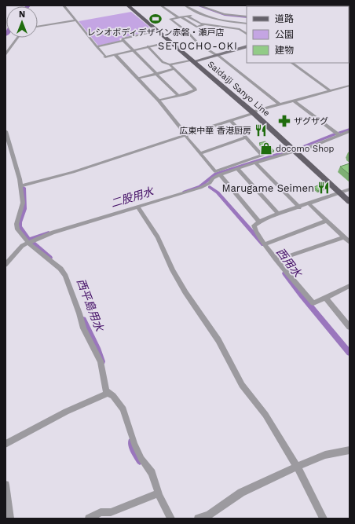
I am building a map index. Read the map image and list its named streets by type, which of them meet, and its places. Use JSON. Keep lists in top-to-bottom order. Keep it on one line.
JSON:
{"streets":{"main road":["Saidaiji Sanyo Line"]},"districts":["SETOCHO-OKI"],"water":["二股用水","西用水","西平島用水"],"places":{"sports":["レシオボディデザイン赤磐・瀬戸店"],"pharmacy":["ザグザグ"],"restaurant":["広東中華 香港厨房","Marugame Seimen"],"shop":["docomo Shop"]},"legend":["道路","公園","建物"],"north":"top"}
